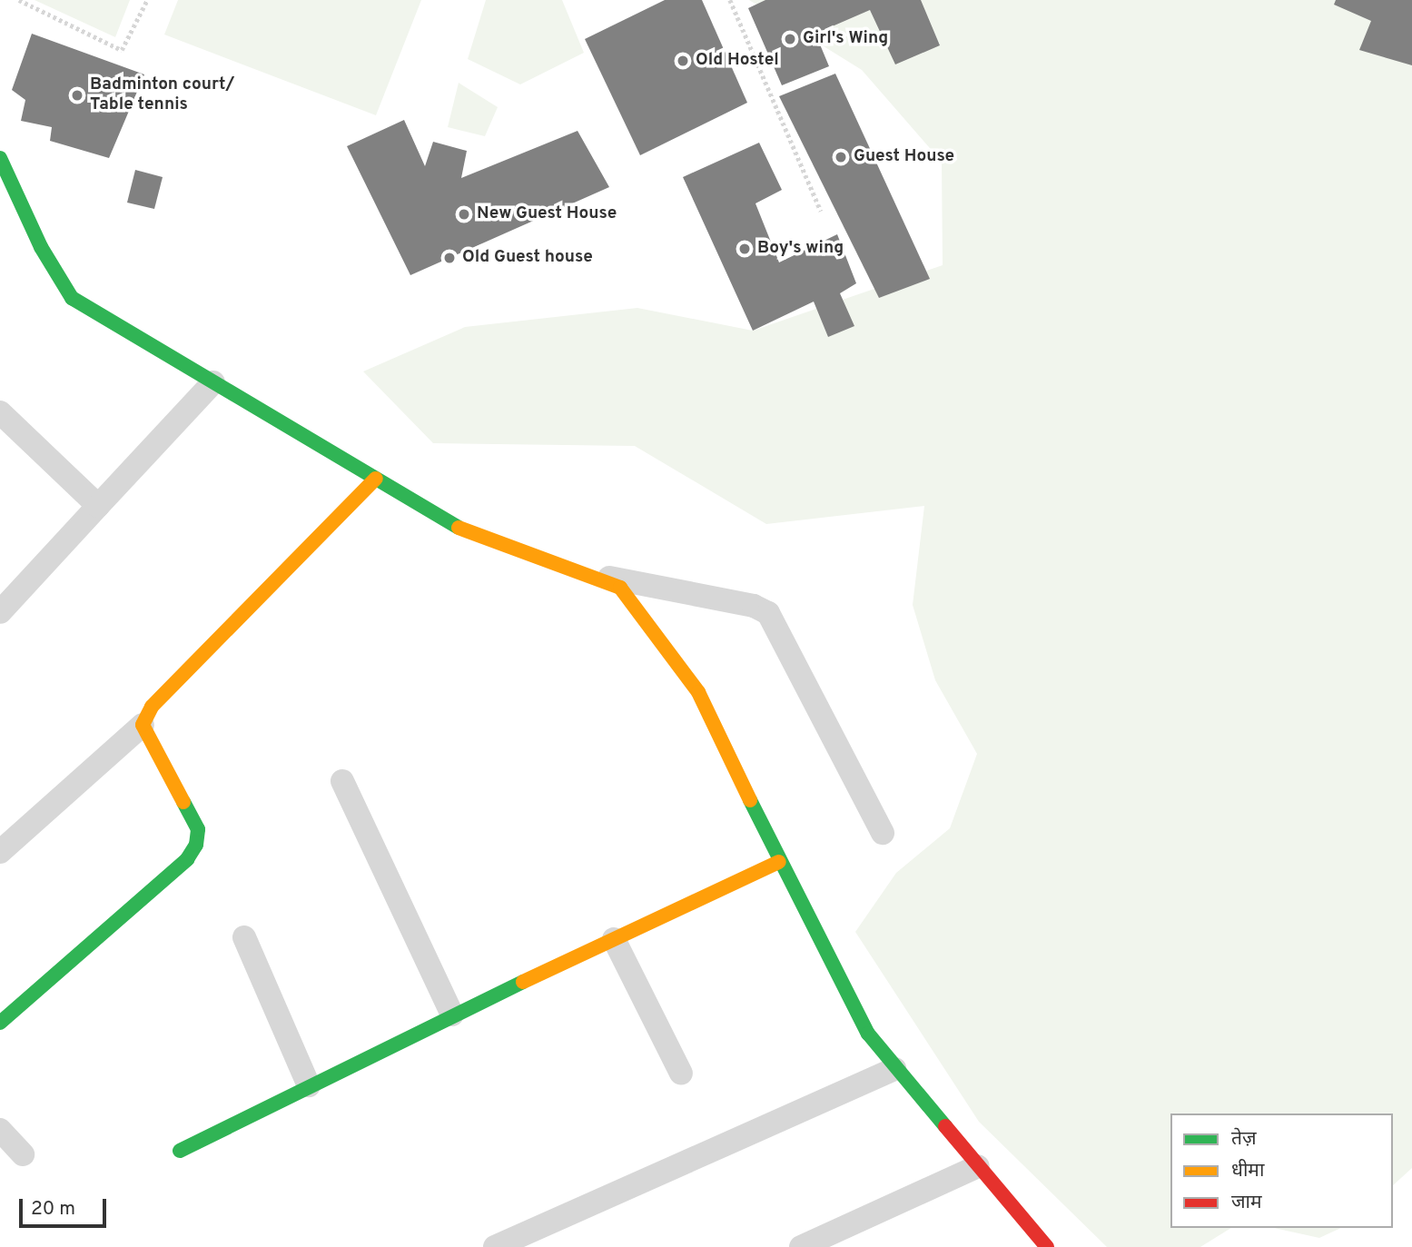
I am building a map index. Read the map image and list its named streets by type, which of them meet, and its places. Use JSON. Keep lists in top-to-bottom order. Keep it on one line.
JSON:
{"places":["Girl's Wing","Old Hostel","Badminton court/ Table tennis","Guest House","New Guest House","Boy's wing","Old Guest house"],"legend":["तेज़","धीमा","जाम"],"scale_bar":"20 m"}
